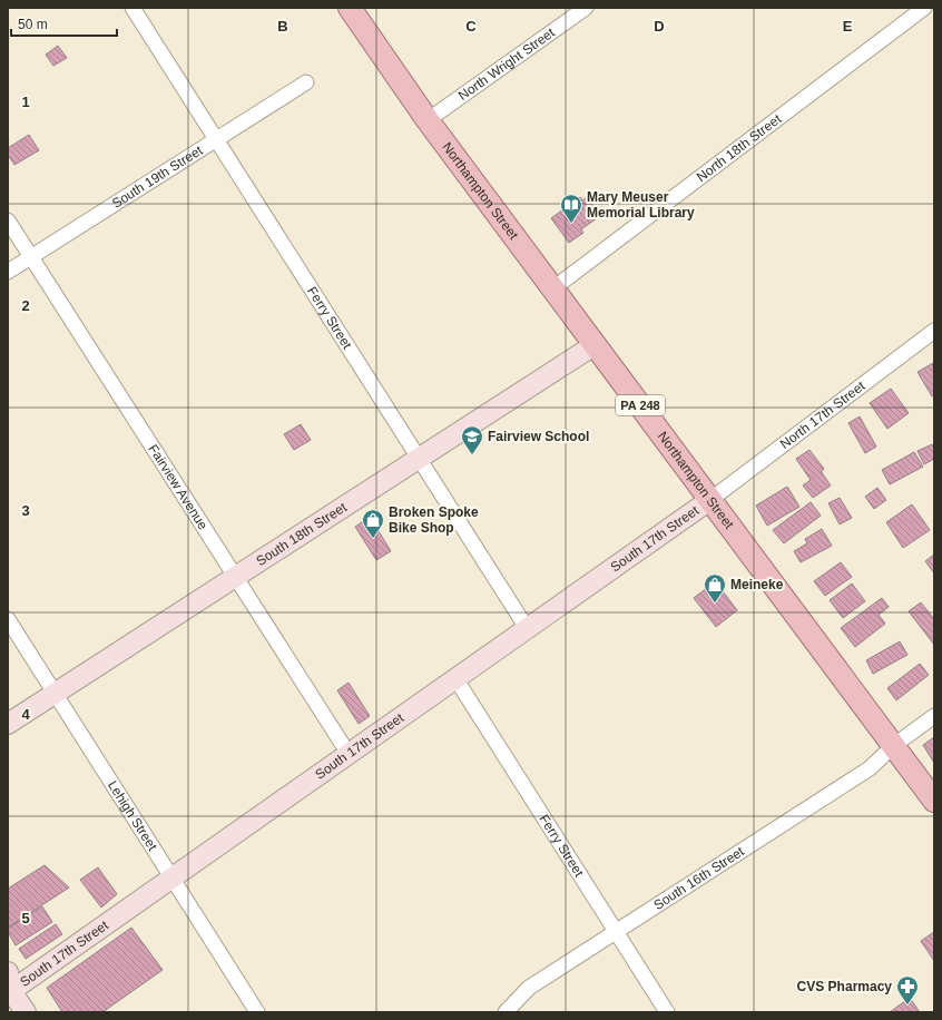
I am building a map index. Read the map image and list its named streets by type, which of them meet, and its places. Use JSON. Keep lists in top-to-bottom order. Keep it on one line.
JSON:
{"streets":{"main road":["Northampton Street","PA 248"],"street":["North Wright Street","North 18th Street","South 19th Street","Ferry Street","North 17th Street","Fairview Avenue","South 18th Street","South 17th Street","Lehigh Street","South 16th Street"]},"crossings":[["North Wright Street","Northampton Street"],["North 18th Street","Northampton Street"],["South 19th Street","Ferry Street"],["South 19th Street","Fairview Avenue"],["Northampton Street","North 17th Street"],["Northampton Street","South 18th Street"],["Northampton Street","South 17th Street"],["Northampton Street","South 16th Street"],["Ferry Street","South 18th Street"],["Ferry Street","South 17th Street"],["Ferry Street","South 16th Street"],["North 17th Street","South 17th Street"],["Fairview Avenue","South 18th Street"],["Fairview Avenue","South 17th Street"],["South 18th Street","Lehigh Street"],["South 17th Street","Lehigh Street"]],"places":{"library":["Mary Meuser Memorial Library"],"school or university":["Fairview School"],"shop":["Broken Spoke Bike Shop","Meineke"],"pharmacy":["CVS Pharmacy"]},"scale_bar":"50 m","grid":{"columns":["B","C","D","E"],"rows":["1","2","3","4","5"]}}
